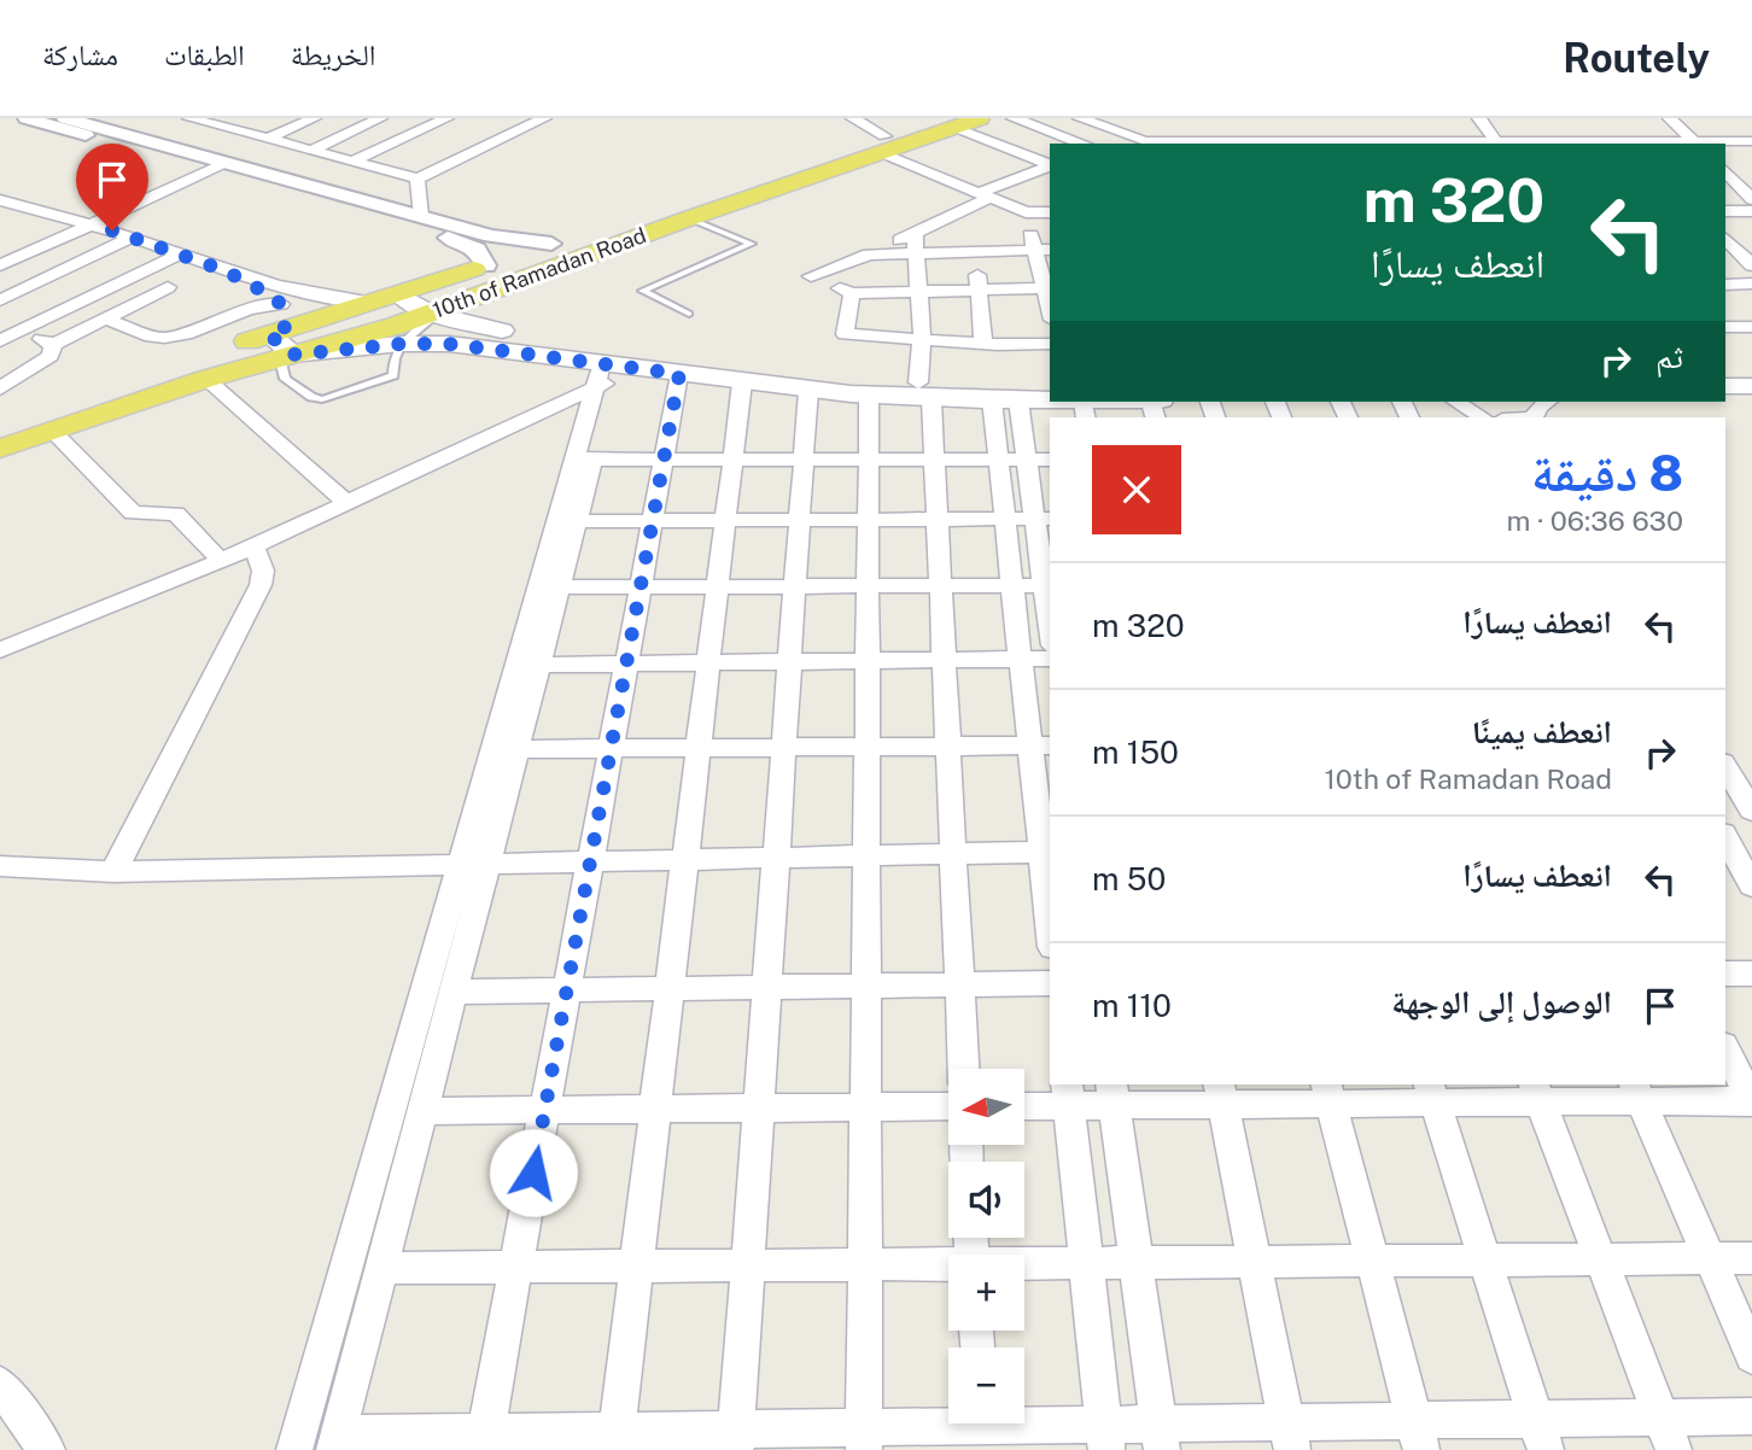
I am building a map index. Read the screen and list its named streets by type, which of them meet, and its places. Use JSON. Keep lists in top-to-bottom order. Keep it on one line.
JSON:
{"streets":{"main road":["10th of Ramadan Road"]},"north":"left","page":{"header":"Routely","nav":["الخريطة","الطبقات","مشاركة"],"turn":["320 m","انعطف يسارًا"],"then":"ثم","heading":["8 دقيقة","630 m · 06:36"],"list":[{"name":"انعطف يسارًا","value":"320 m"},{"name":"انعطف يمينًا","note":"10th of Ramadan Road","value":"150 m"},{"name":"انعطف يسارًا","value":"50 m"},{"name":"الوصول إلى الوجهة","value":"110 m"}],"map_buttons":["+","−"]}}
